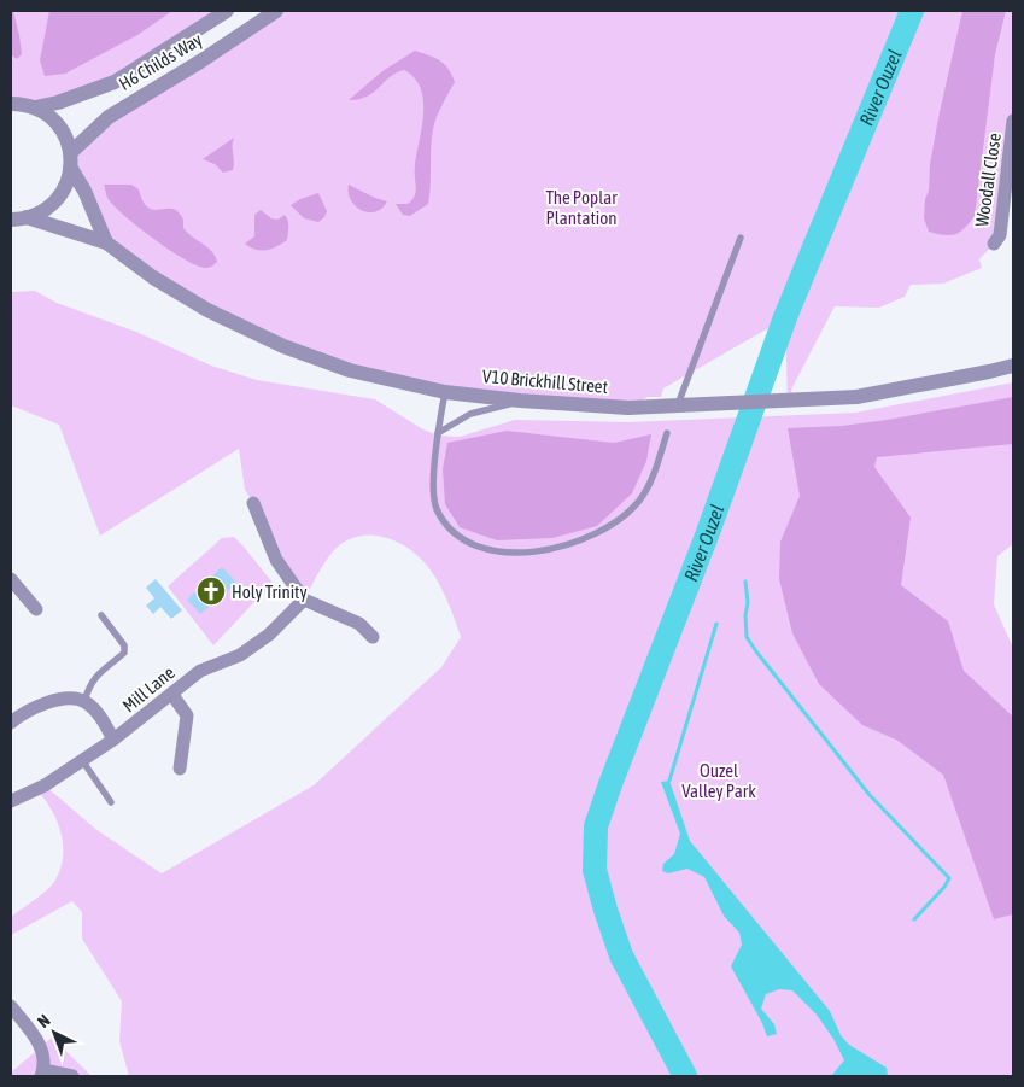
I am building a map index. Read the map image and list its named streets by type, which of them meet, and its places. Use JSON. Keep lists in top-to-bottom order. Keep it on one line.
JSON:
{"streets":{"street":["H6 Childs Way","Woodall Close","V10 Brickhill Street","Mill Lane"]},"water":["River Ouzel"],"parks":["The Poplar Plantation","Ouzel Valley Park"],"places":{"church":["Holy Trinity"]},"north":"top left"}
